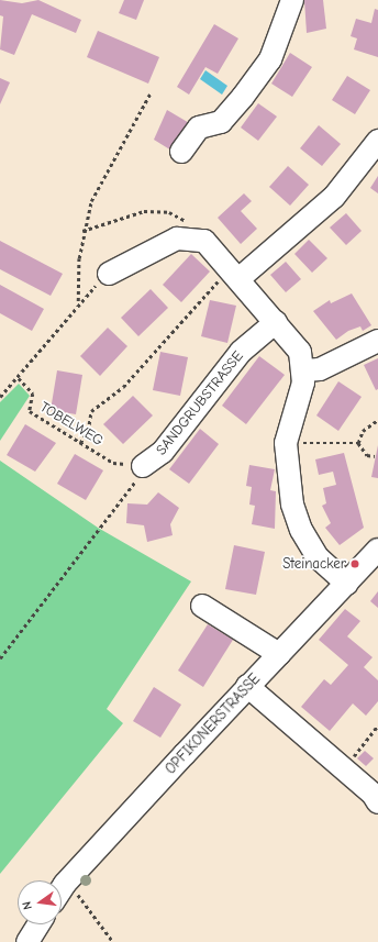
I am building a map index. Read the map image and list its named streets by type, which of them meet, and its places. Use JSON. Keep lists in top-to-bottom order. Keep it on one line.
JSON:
{"streets":{"street":["SANDGRUBSTRASSE","OPFIKONERSTRASSE"],"path":["TOBELWEG"]},"places":["Steinacker"],"north":"left"}
